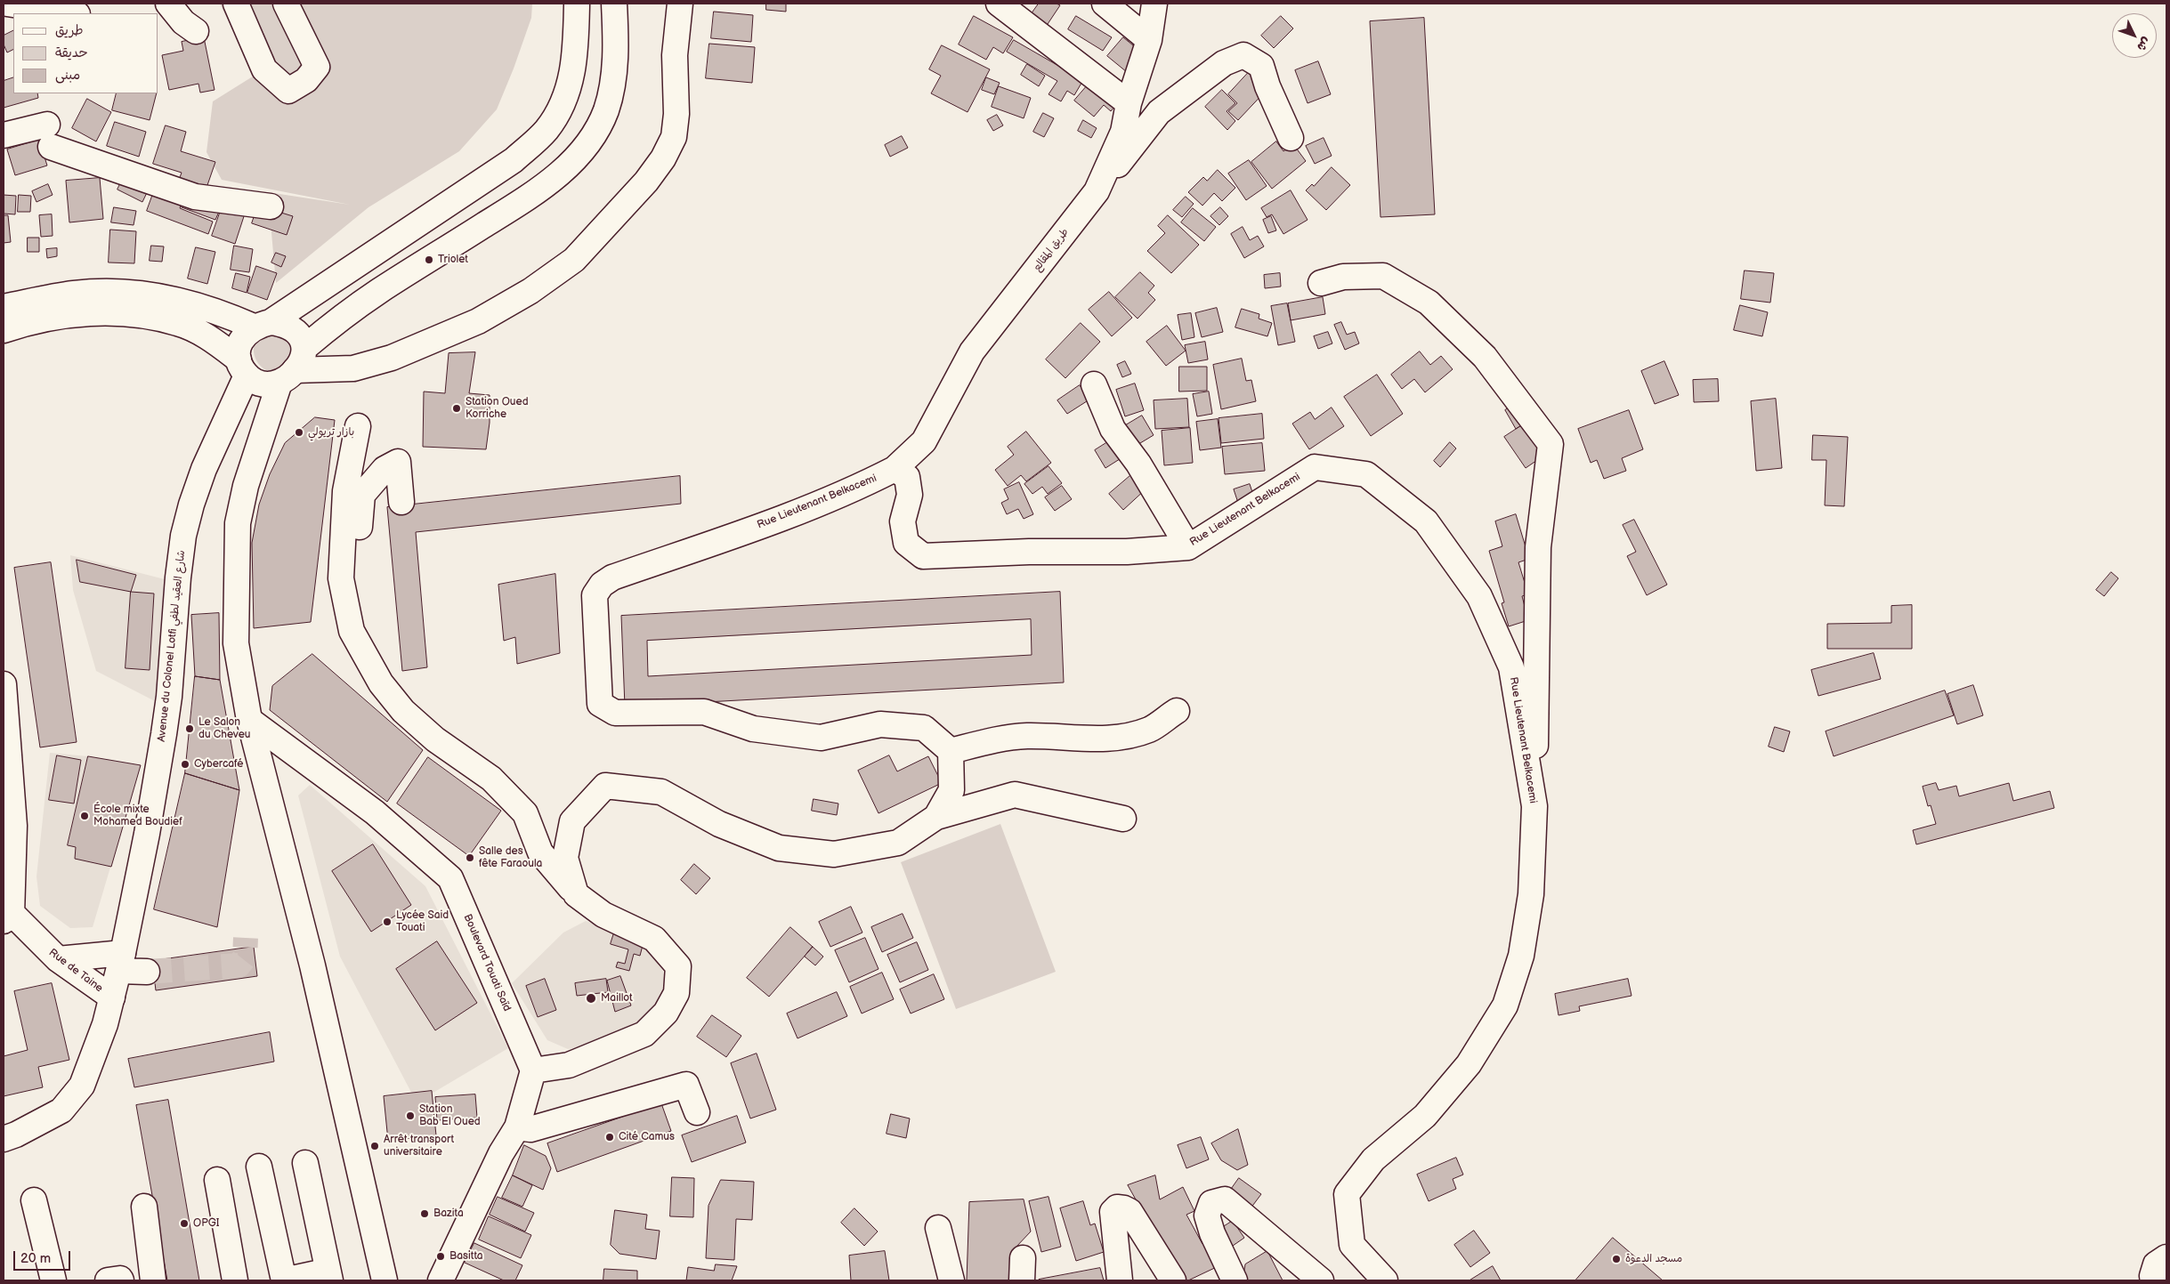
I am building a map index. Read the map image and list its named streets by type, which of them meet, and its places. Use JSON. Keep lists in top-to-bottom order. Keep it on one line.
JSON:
{"streets":{"main road":["طريق المقالع","Rue Lieutenant Belkacemi","Avenue du Colonel Lotfi شارع العقيد لطفي","Boulevard Touati Saïd","Rue de Taine"]},"crossings":[["طريق المقالع","Rue Lieutenant Belkacemi"],["Avenue du Colonel Lotfi شارع العقيد لطفي","Rue de Taine"]],"places":["Triolet","Station Oued Korriche","بازار تريولي","Le Salon du Cheveu","Cybercafé","École mixte Mohamed Boudief","Salle des fête Faraoula","Lycée Said Touati","Maillot","Station Bab El Oued","Cité Camus","Arrêt transport universitaire","Bazita","OPGI","Basitta","مسجد الدعوة"],"legend":["طريق","حديقة","مبنى"],"scale_bar":"20 m","north":"bottom right"}
